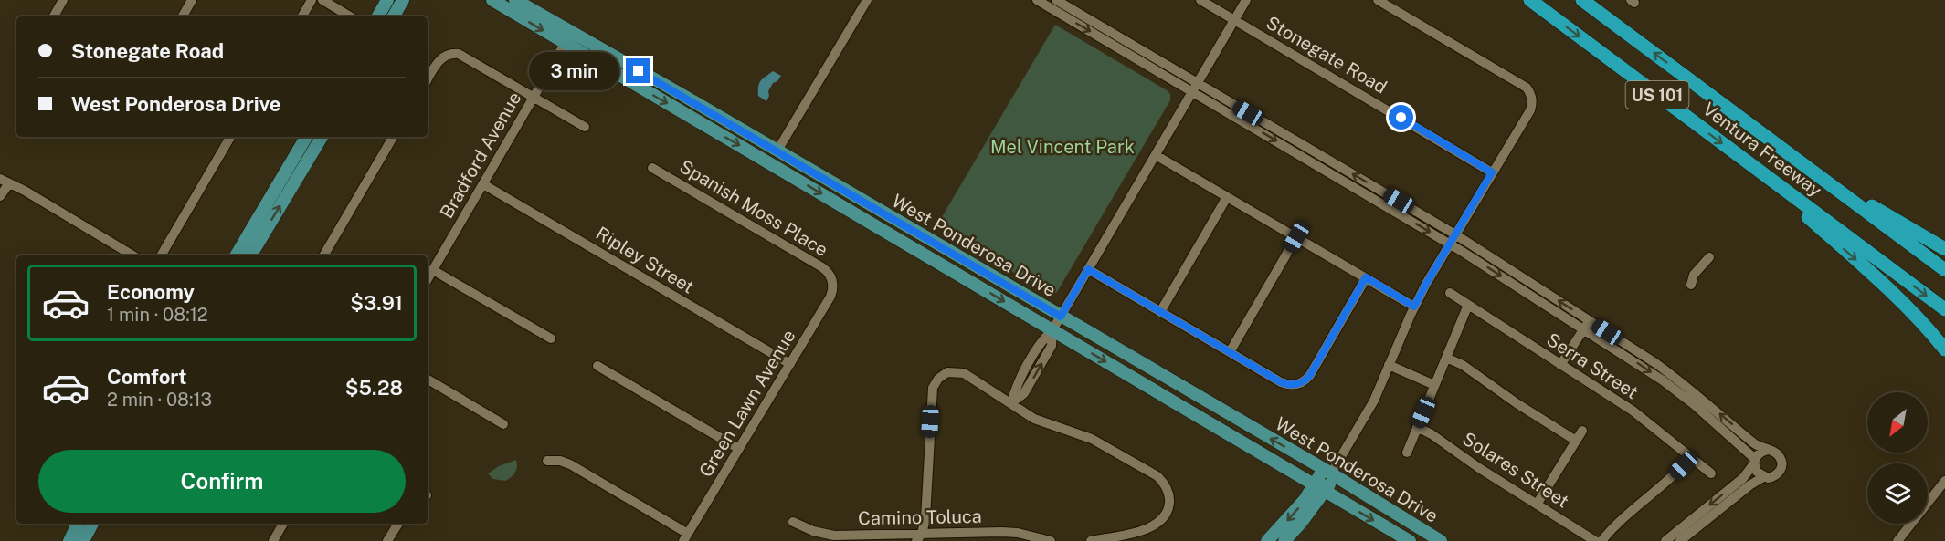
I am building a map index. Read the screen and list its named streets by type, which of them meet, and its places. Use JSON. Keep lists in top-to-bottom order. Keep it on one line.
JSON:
{"streets":{"highway":["US 101","Ventura Freeway"],"main road":["West Ponderosa Drive"],"street":["Stonegate Road","Bradford Avenue","Spanish Moss Place","Ripley Street","Serra Street","Green Lawn Avenue","Solares Street","Camino Toluca"]},"crossings":[["Bradford Avenue","West Ponderosa Drive"],["Bradford Avenue","Ripley Street"],["Spanish Moss Place","Green Lawn Avenue"],["Ripley Street","Green Lawn Avenue"]],"parks":["Mel Vincent Park"],"north":"bottom left","page":{"banner":["Stonegate Road","West Ponderosa Drive"],"bubble":"3 min","list":[{"name":"Economy","note":"1 min · 08:12","value":"$3.91"},{"name":"Comfort","note":"2 min · 08:13","value":"$5.28"}],"buttons":"Confirm"}}
